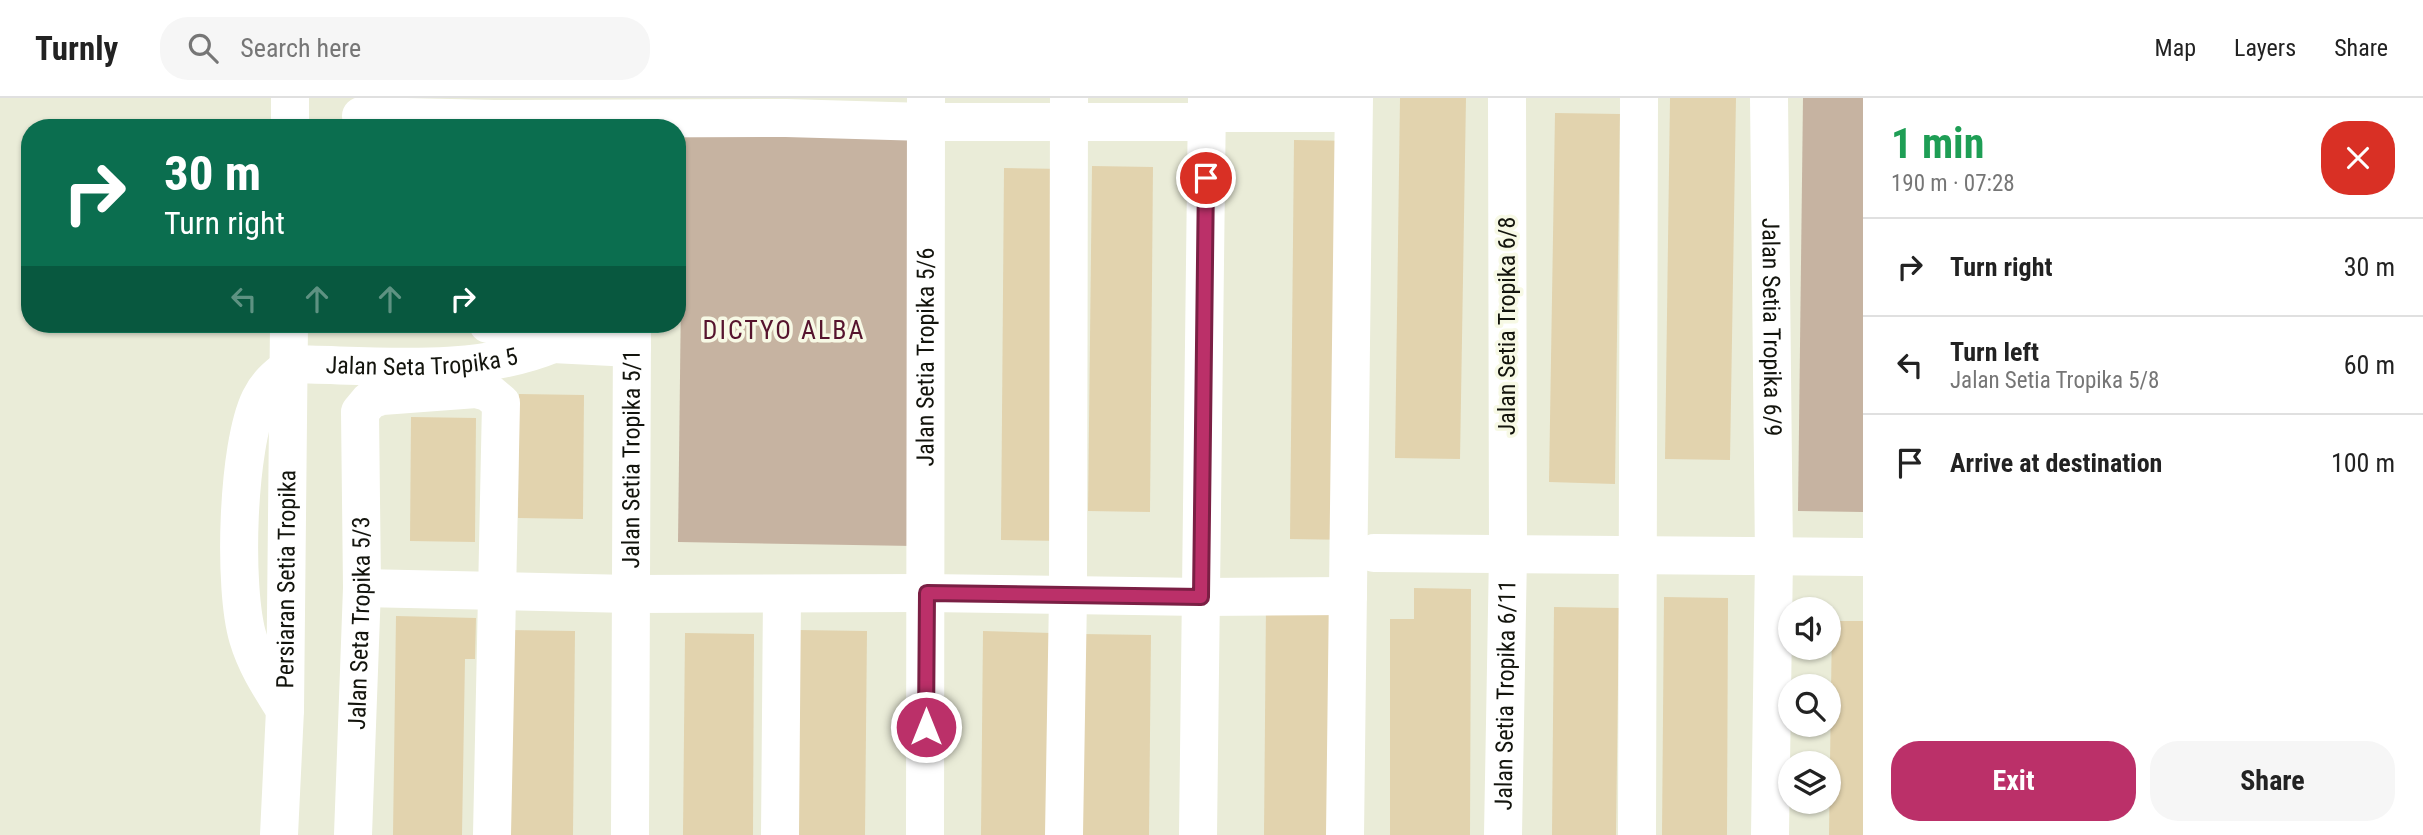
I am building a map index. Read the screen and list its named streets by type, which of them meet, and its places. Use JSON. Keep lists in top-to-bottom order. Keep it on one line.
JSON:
{"streets":{"street":["Jalan Setia Tropika 6/8","Jalan Setia Tropika 6/9","Jalan Seta Tropika 5","Jalan Setia Tropika 5/6","Jalan Setia Tropika 5/1","Persiaran Setia Tropika","Jalan Seta Tropika 5/3","Jalan Setia Tropika 6/11"]},"crossings":[["Jalan Setia Tropika 6/8","Jalan Setia Tropika 6/11"],["Jalan Seta Tropika 5","Jalan Setia Tropika 5/1"],["Jalan Seta Tropika 5","Persiaran Setia Tropika"]],"districts":["DICTYO ALBA"],"page":{"header":"Turnly","search":"Search here","nav":["Map","Layers","Share"],"heading":["1 min","190 m · 07:28"],"turn":["30 m","Turn right"],"list":[{"name":"Turn right","value":"30 m"},{"name":"Turn left","note":"Jalan Setia Tropika 5/8","value":"60 m"},{"name":"Arrive at destination","value":"100 m"}],"buttons":["Exit","Share"]}}
